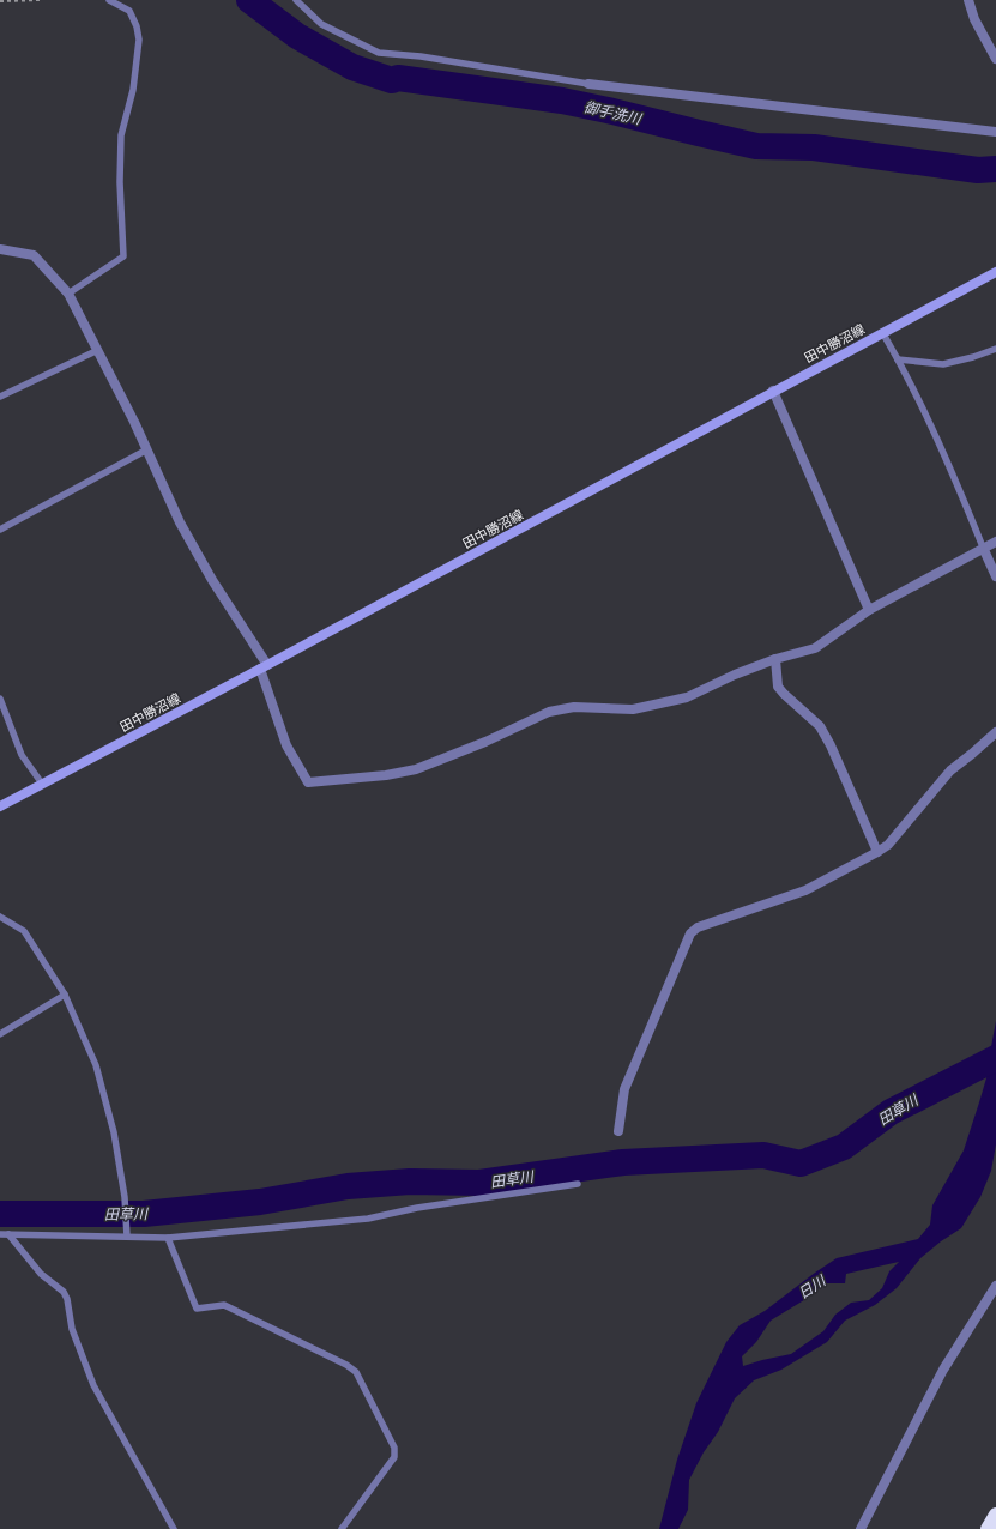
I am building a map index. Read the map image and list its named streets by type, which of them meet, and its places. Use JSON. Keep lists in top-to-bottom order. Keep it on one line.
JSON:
{"streets":{"main road":["田中勝沼線"]},"water":["御手洗川","田草川","日川"]}
